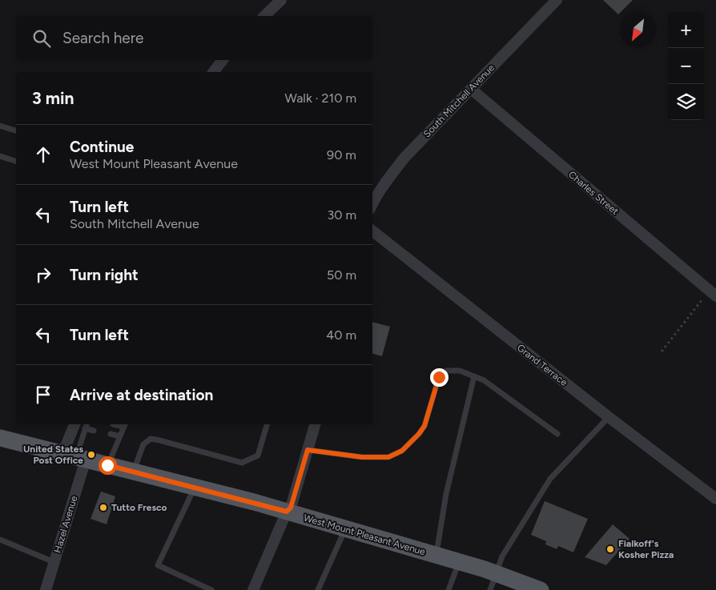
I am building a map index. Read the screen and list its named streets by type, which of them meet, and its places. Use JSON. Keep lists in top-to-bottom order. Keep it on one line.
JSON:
{"streets":{"main road":["West Mount Pleasant Avenue"],"street":["South Mitchell Avenue","Charles Street","Grand Terrace","Hazel Avenue"]},"crossings":[["South Mitchell Avenue","Charles Street"],["Hazel Avenue","West Mount Pleasant Avenue"]],"places":["United States Post Office","Tutto Fresco","Fialkoff's Kosher Pizza"],"north":"bottom left","page":{"map_buttons":["+","−"],"search":"Search here","heading":["3 min","Walk · 210 m"],"list":[["Continue","West Mount Pleasant Avenue","90 m"],["Turn left","South Mitchell Avenue","30 m"],["Turn right","50 m"],["Turn left","40 m"],"Arrive at destination"]}}
